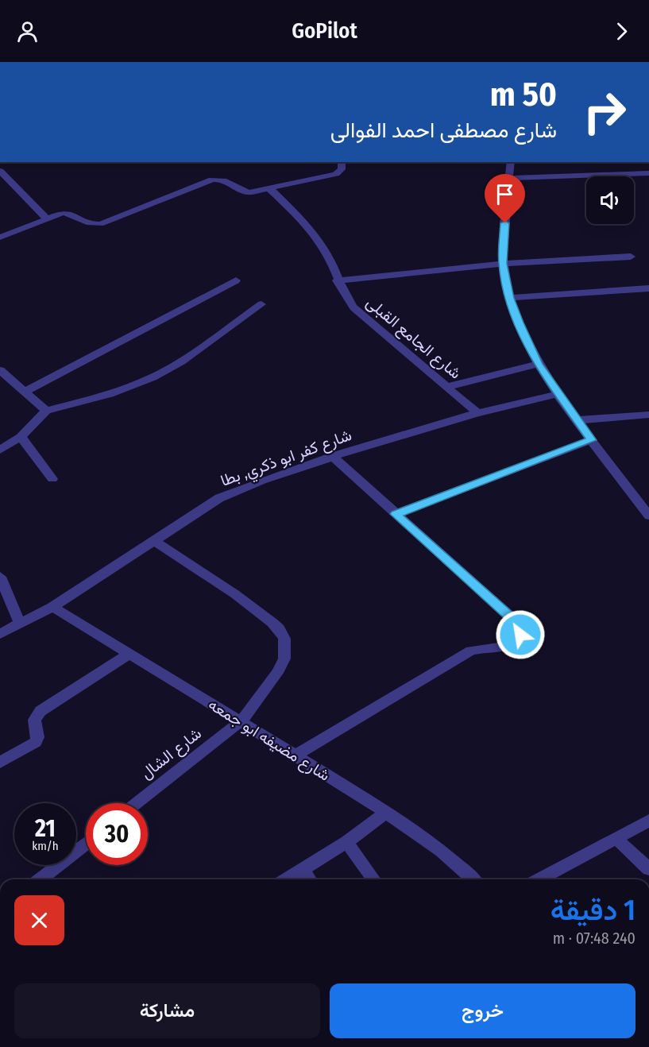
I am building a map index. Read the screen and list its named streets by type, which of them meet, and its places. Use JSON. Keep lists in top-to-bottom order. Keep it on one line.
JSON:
{"streets":{"street":["شارع الجامع القبلى","شارع كفر ابو ذكري, بطا","شارع مضيفه ابو جمعه","شارع الشال"]},"crossings":[["شارع الجامع القبلى","شارع كفر ابو ذكري, بطا"],["شارع كفر ابو ذكري, بطا","شارع مضيفه ابو جمعه"],["شارع كفر ابو ذكري, بطا","شارع الشال"],["شارع مضيفه ابو جمعه","شارع الشال"]],"page":{"header":"GoPilot","turn":["50 m","شارع مصطفى احمد الفوالى"],"speed":"21 km/h","limit":"30","heading":["1 دقيقة","240 m · 07:48"],"buttons":["خروج","مشاركة"]}}
